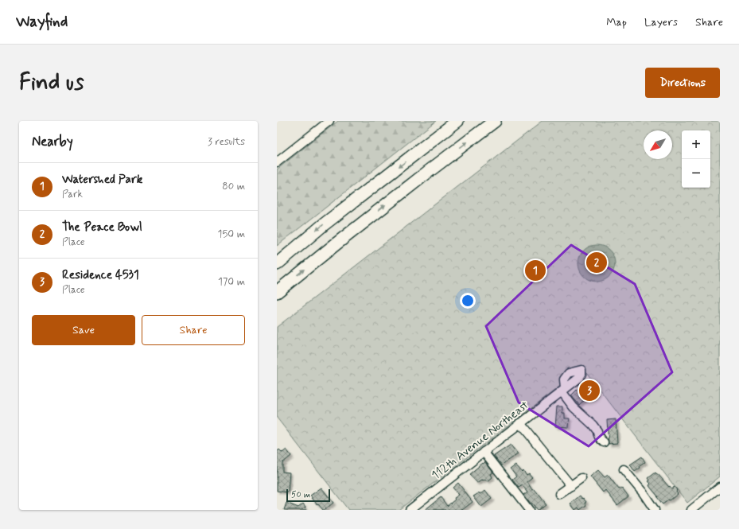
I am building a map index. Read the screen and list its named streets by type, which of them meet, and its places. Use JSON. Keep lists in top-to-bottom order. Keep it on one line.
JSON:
{"streets":{"street":["112th Avenue Northeast"]},"scale_bar":"50 m","north":"bottom left","page":{"header":"Wayfind","nav":["Map","Layers","Share"],"buttons":["Directions",["Save","Share"]],"title":"Find us","heading":["Nearby","3 results"],"map_buttons":["+","−"],"list":[{"mark":"1","name":"Watershed Park","note":"Park","value":"80 m"},{"mark":"2","name":"The Peace Bowl","note":"Place","value":"150 m"},{"mark":"3","name":"Residence 4531","note":"Place","value":"170 m"}],"pins":["2","1","3"],"scale":"50 m"}}
